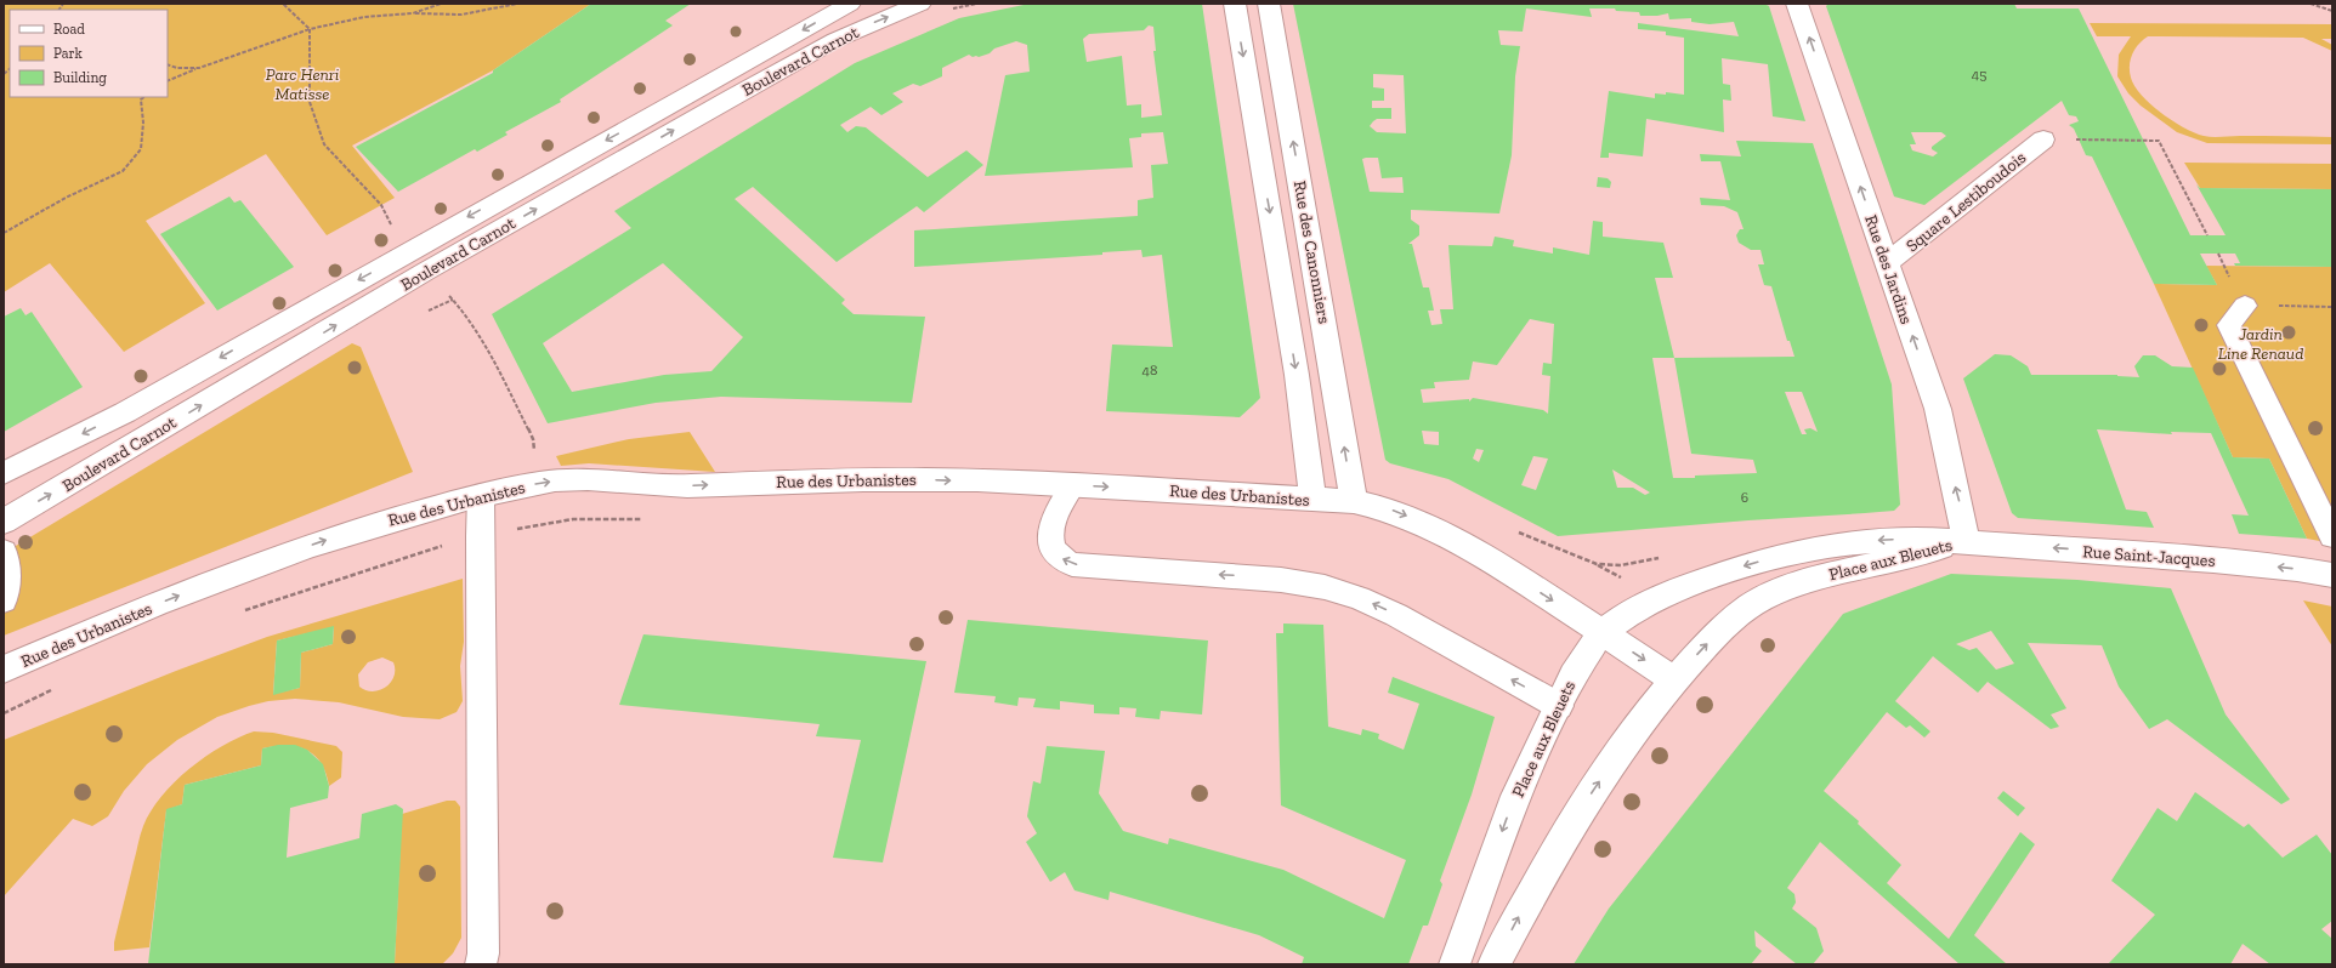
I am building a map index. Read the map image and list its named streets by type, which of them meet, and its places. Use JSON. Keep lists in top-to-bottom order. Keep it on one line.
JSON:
{"streets":{"street":["Boulevard Carnot","Square Lestiboudois","Rue des Canonniers","Rue des Jardins","Rue des Urbanistes","Rue Saint-Jacques","Place aux Bleuets"]},"crossings":[["Square Lestiboudois","Rue des Jardins"],["Rue des Canonniers","Rue des Urbanistes"],["Rue des Jardins","Rue Saint-Jacques"],["Rue des Jardins","Place aux Bleuets"],["Rue des Urbanistes","Place aux Bleuets"],["Rue Saint-Jacques","Place aux Bleuets"]],"one_way":["Rue des Jardins","Rue des Urbanistes","Rue Saint-Jacques"],"parks":["Parc Henri Matisse","Jardin Line Renaud"],"house_numbers":["45","48","6"],"legend":["Road","Park","Building"]}
